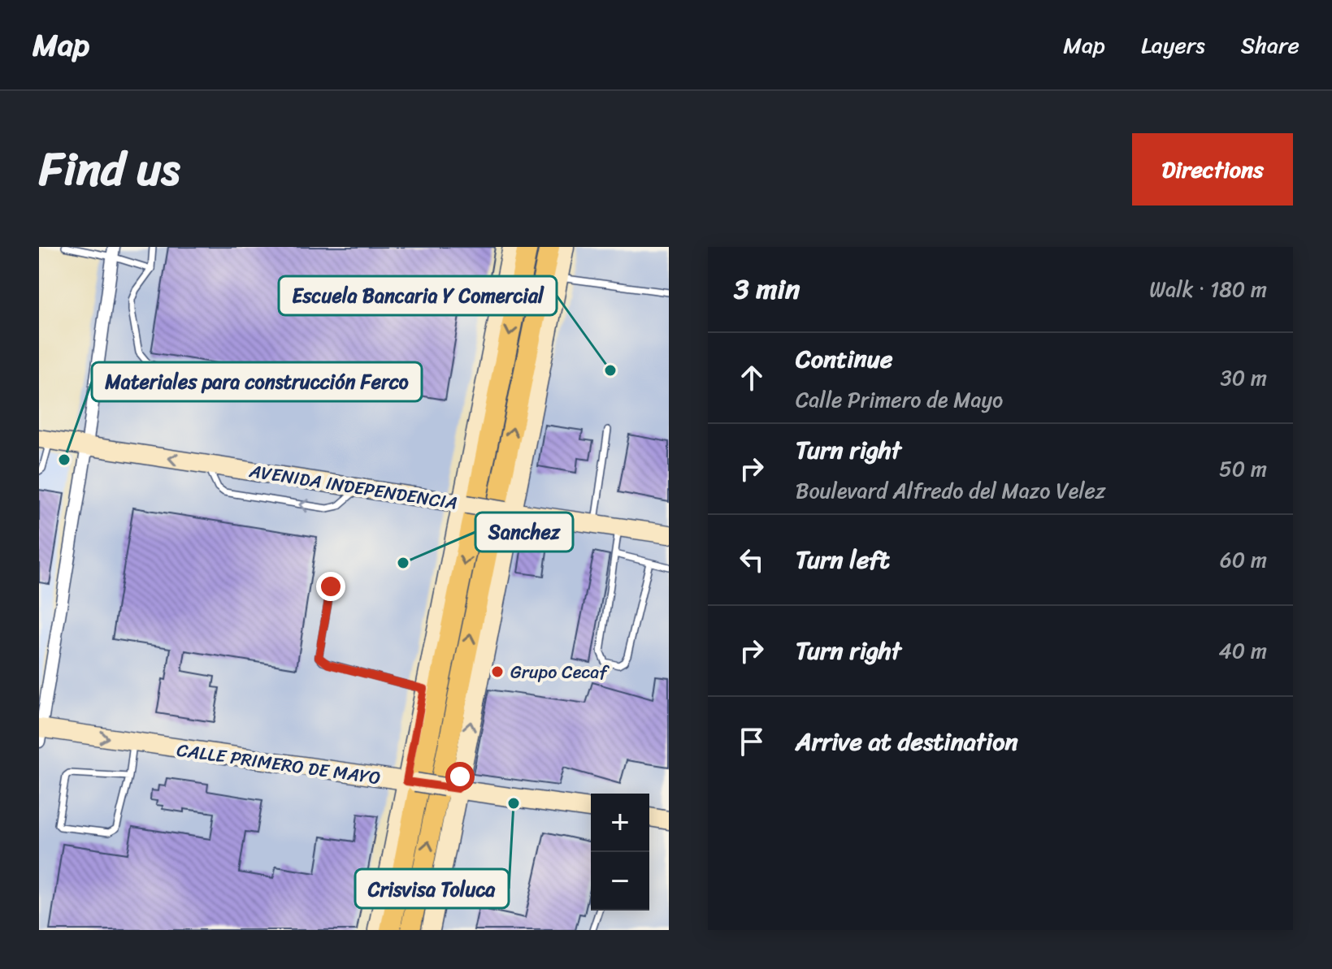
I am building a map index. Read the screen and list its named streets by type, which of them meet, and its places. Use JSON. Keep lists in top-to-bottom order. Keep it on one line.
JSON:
{"streets":{"street":["AVENIDA INDEPENDENCIA","CALLE PRIMERO DE MAYO"]},"places":["Escuela Bancaria Y Comercial","Materiales para construcción Ferco","Sanchez","Grupo Cecaf","Crisvisa Toluca"],"page":{"header":"Map","nav":["Map","Layers","Share"],"title":"Find us","buttons":"Directions","heading":["3 min","Walk · 180 m"],"list":[["Continue","Calle Primero de Mayo","30 m"],["Turn right","Boulevard Alfredo del Mazo Velez","50 m"],["Turn left","60 m"],["Turn right","40 m"],"Arrive at destination"],"map_buttons":["+","−"]}}
